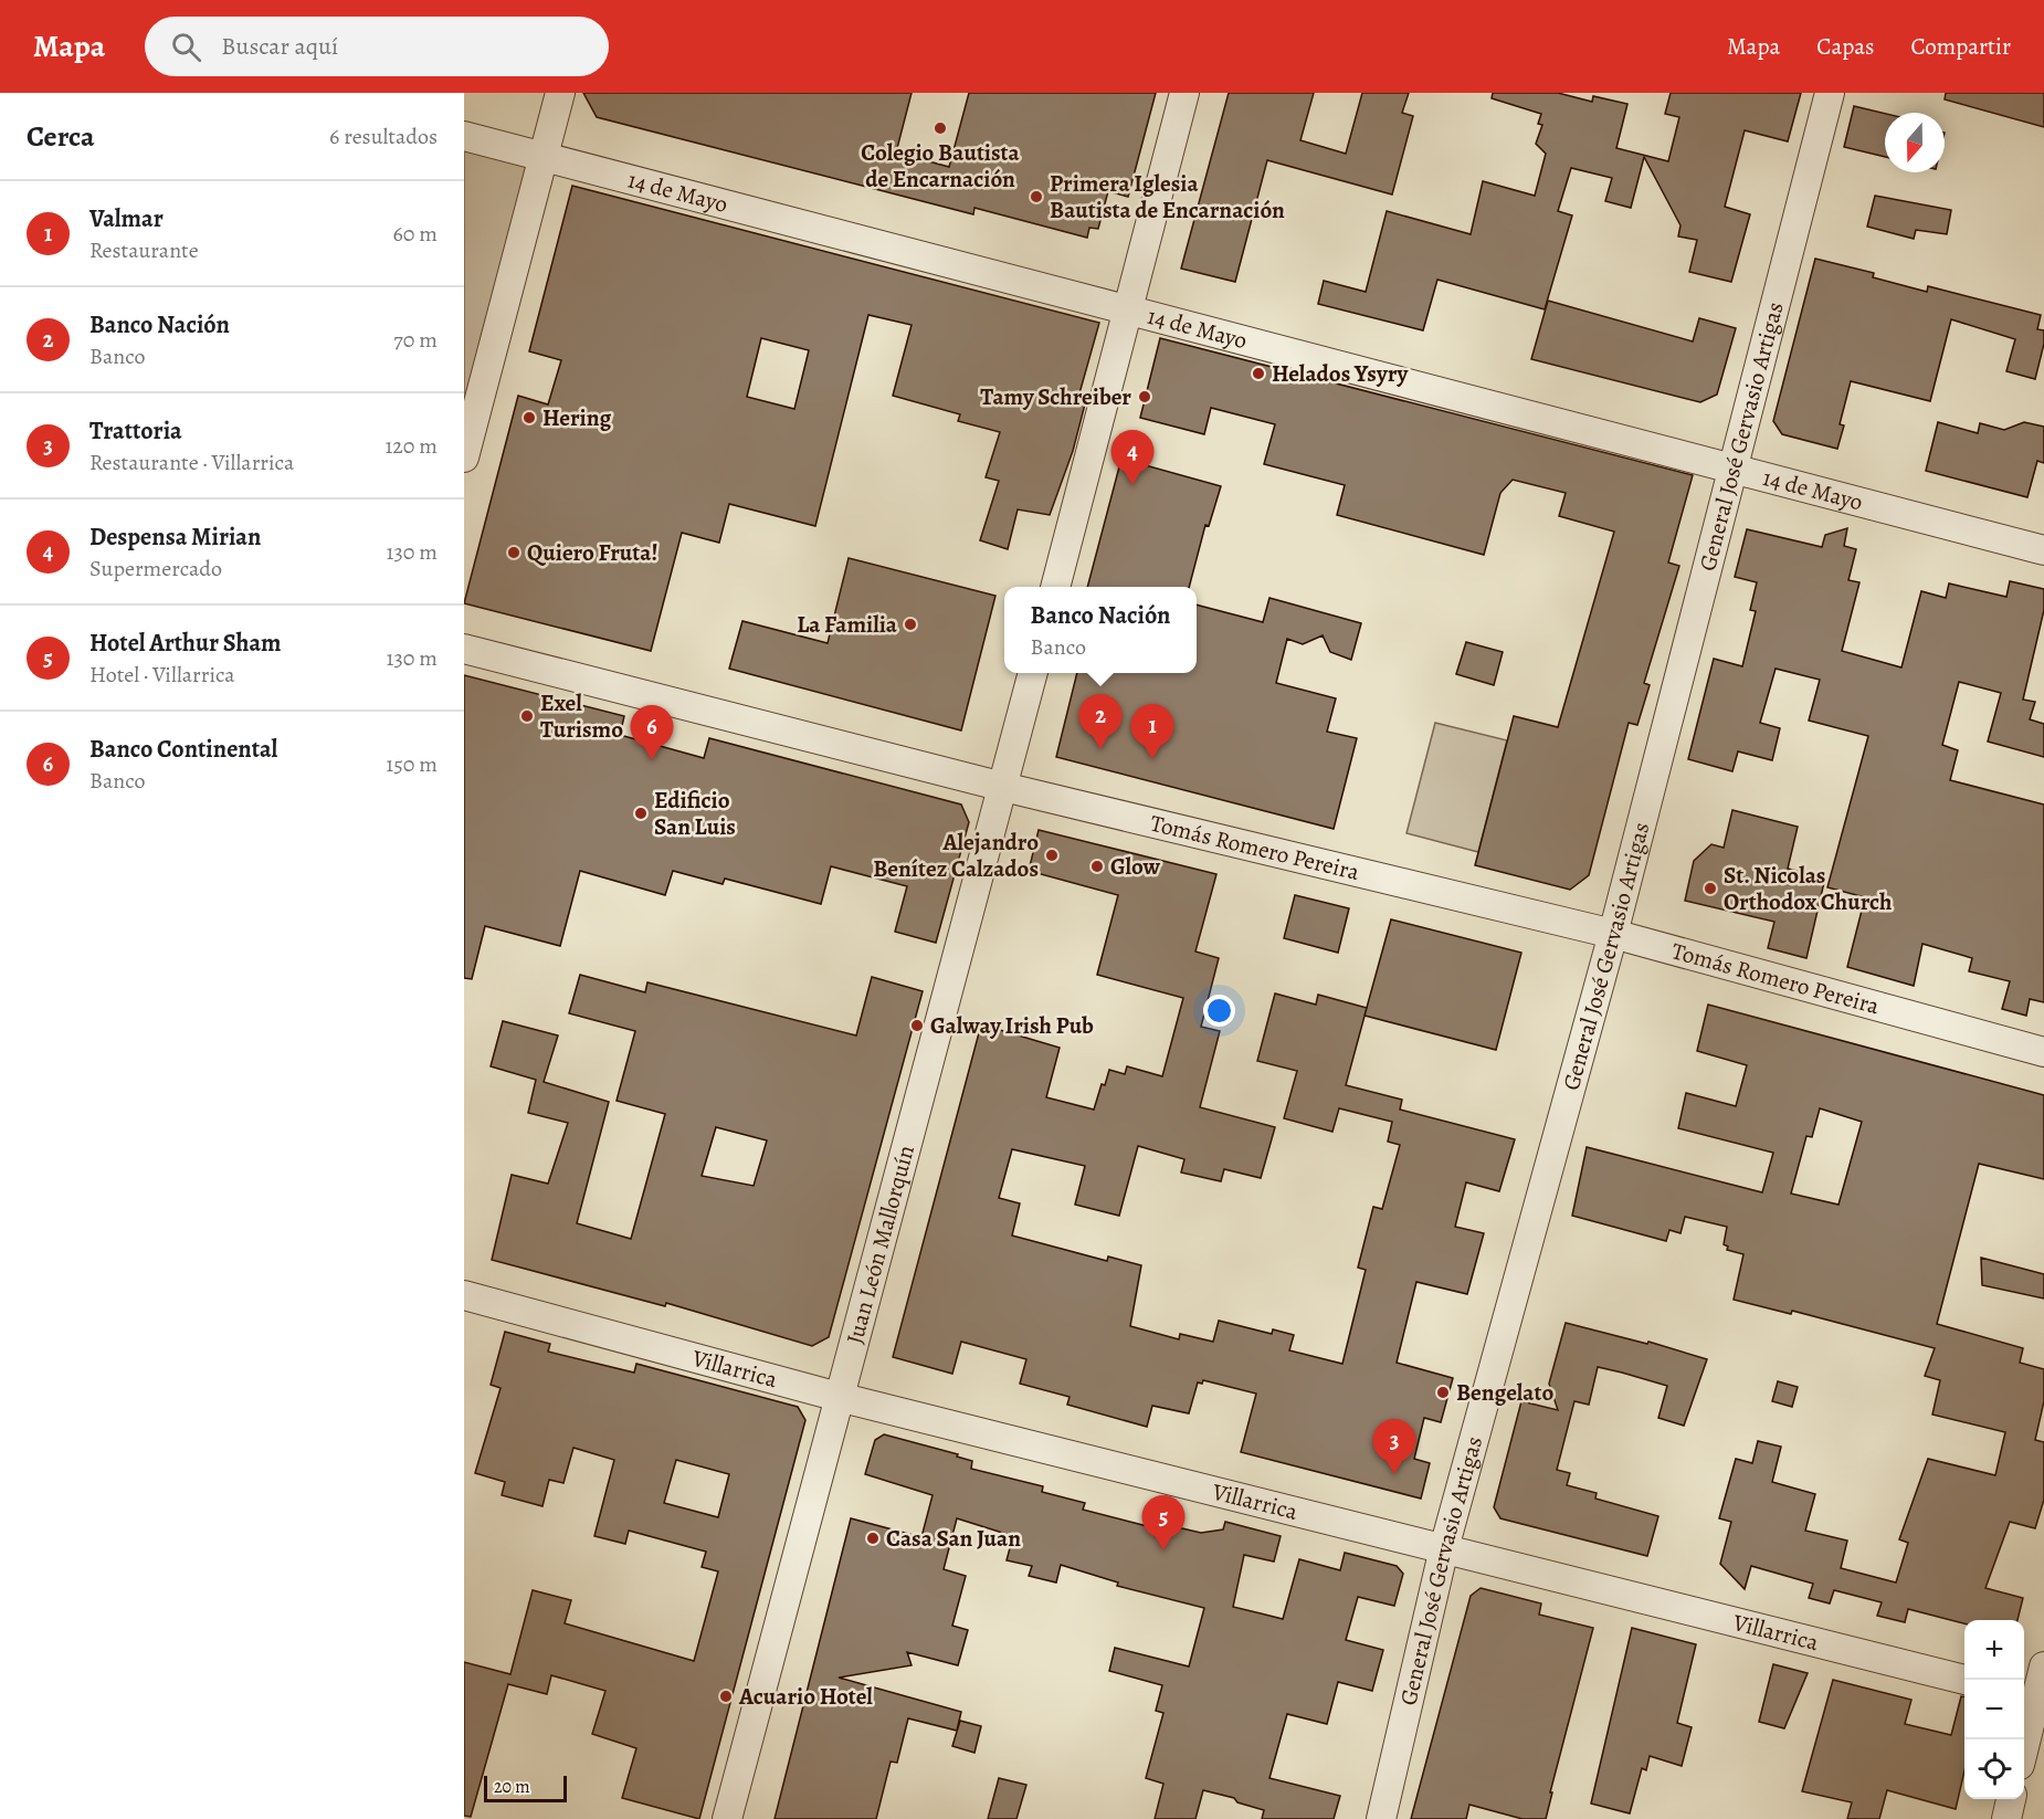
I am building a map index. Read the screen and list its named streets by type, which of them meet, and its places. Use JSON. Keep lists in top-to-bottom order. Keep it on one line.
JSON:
{"streets":{"street":["14 de Mayo","General José Gervasio Artigas","Tomás Romero Pereira","Juan León Mallorquín","Villarrica"]},"crossings":[["14 de Mayo","General José Gervasio Artigas"],["General José Gervasio Artigas","Tomás Romero Pereira"],["General José Gervasio Artigas","Villarrica"],["Tomás Romero Pereira","Juan León Mallorquín"],["Juan León Mallorquín","Villarrica"]],"places":["Colegio Bautista de Encarnación","Primera Iglesia Bautista de Encarnación","Helados Ysyry","Tamy Schreiber","Hering","Quiero Fruta!","La Familia","Exel Turismo","Edificio San Luis","Alejandro Benítez Calzados","Glow","St. Nicolas Orthodox Church","Galway Irish Pub","Bengelato","Casa San Juan","Acuario Hotel"],"scale_bar":"20 m","north":"bottom","page":{"header":"Mapa","search":"Buscar aquí","nav":["Mapa","Capas","Compartir"],"heading":["Cerca","6 resultados"],"list":[{"mark":"1","name":"Valmar","note":"Restaurante","value":"60 m"},{"mark":"2","name":"Banco Nación","note":"Banco","value":"70 m"},{"mark":"3","name":"Trattoria","note":"Restaurante · Villarrica","value":"120 m"},{"mark":"4","name":"Despensa Mirian","note":"Supermercado","value":"130 m"},{"mark":"5","name":"Hotel Arthur Sham","note":"Hotel · Villarrica","value":"130 m"},{"mark":"6","name":"Banco Continental","note":"Banco","value":"150 m"}],"pins":["4","2","1","6","3","5"],"popup":["Banco Nación","Banco"],"map_buttons":["+","−"],"scale":"20 m"}}
